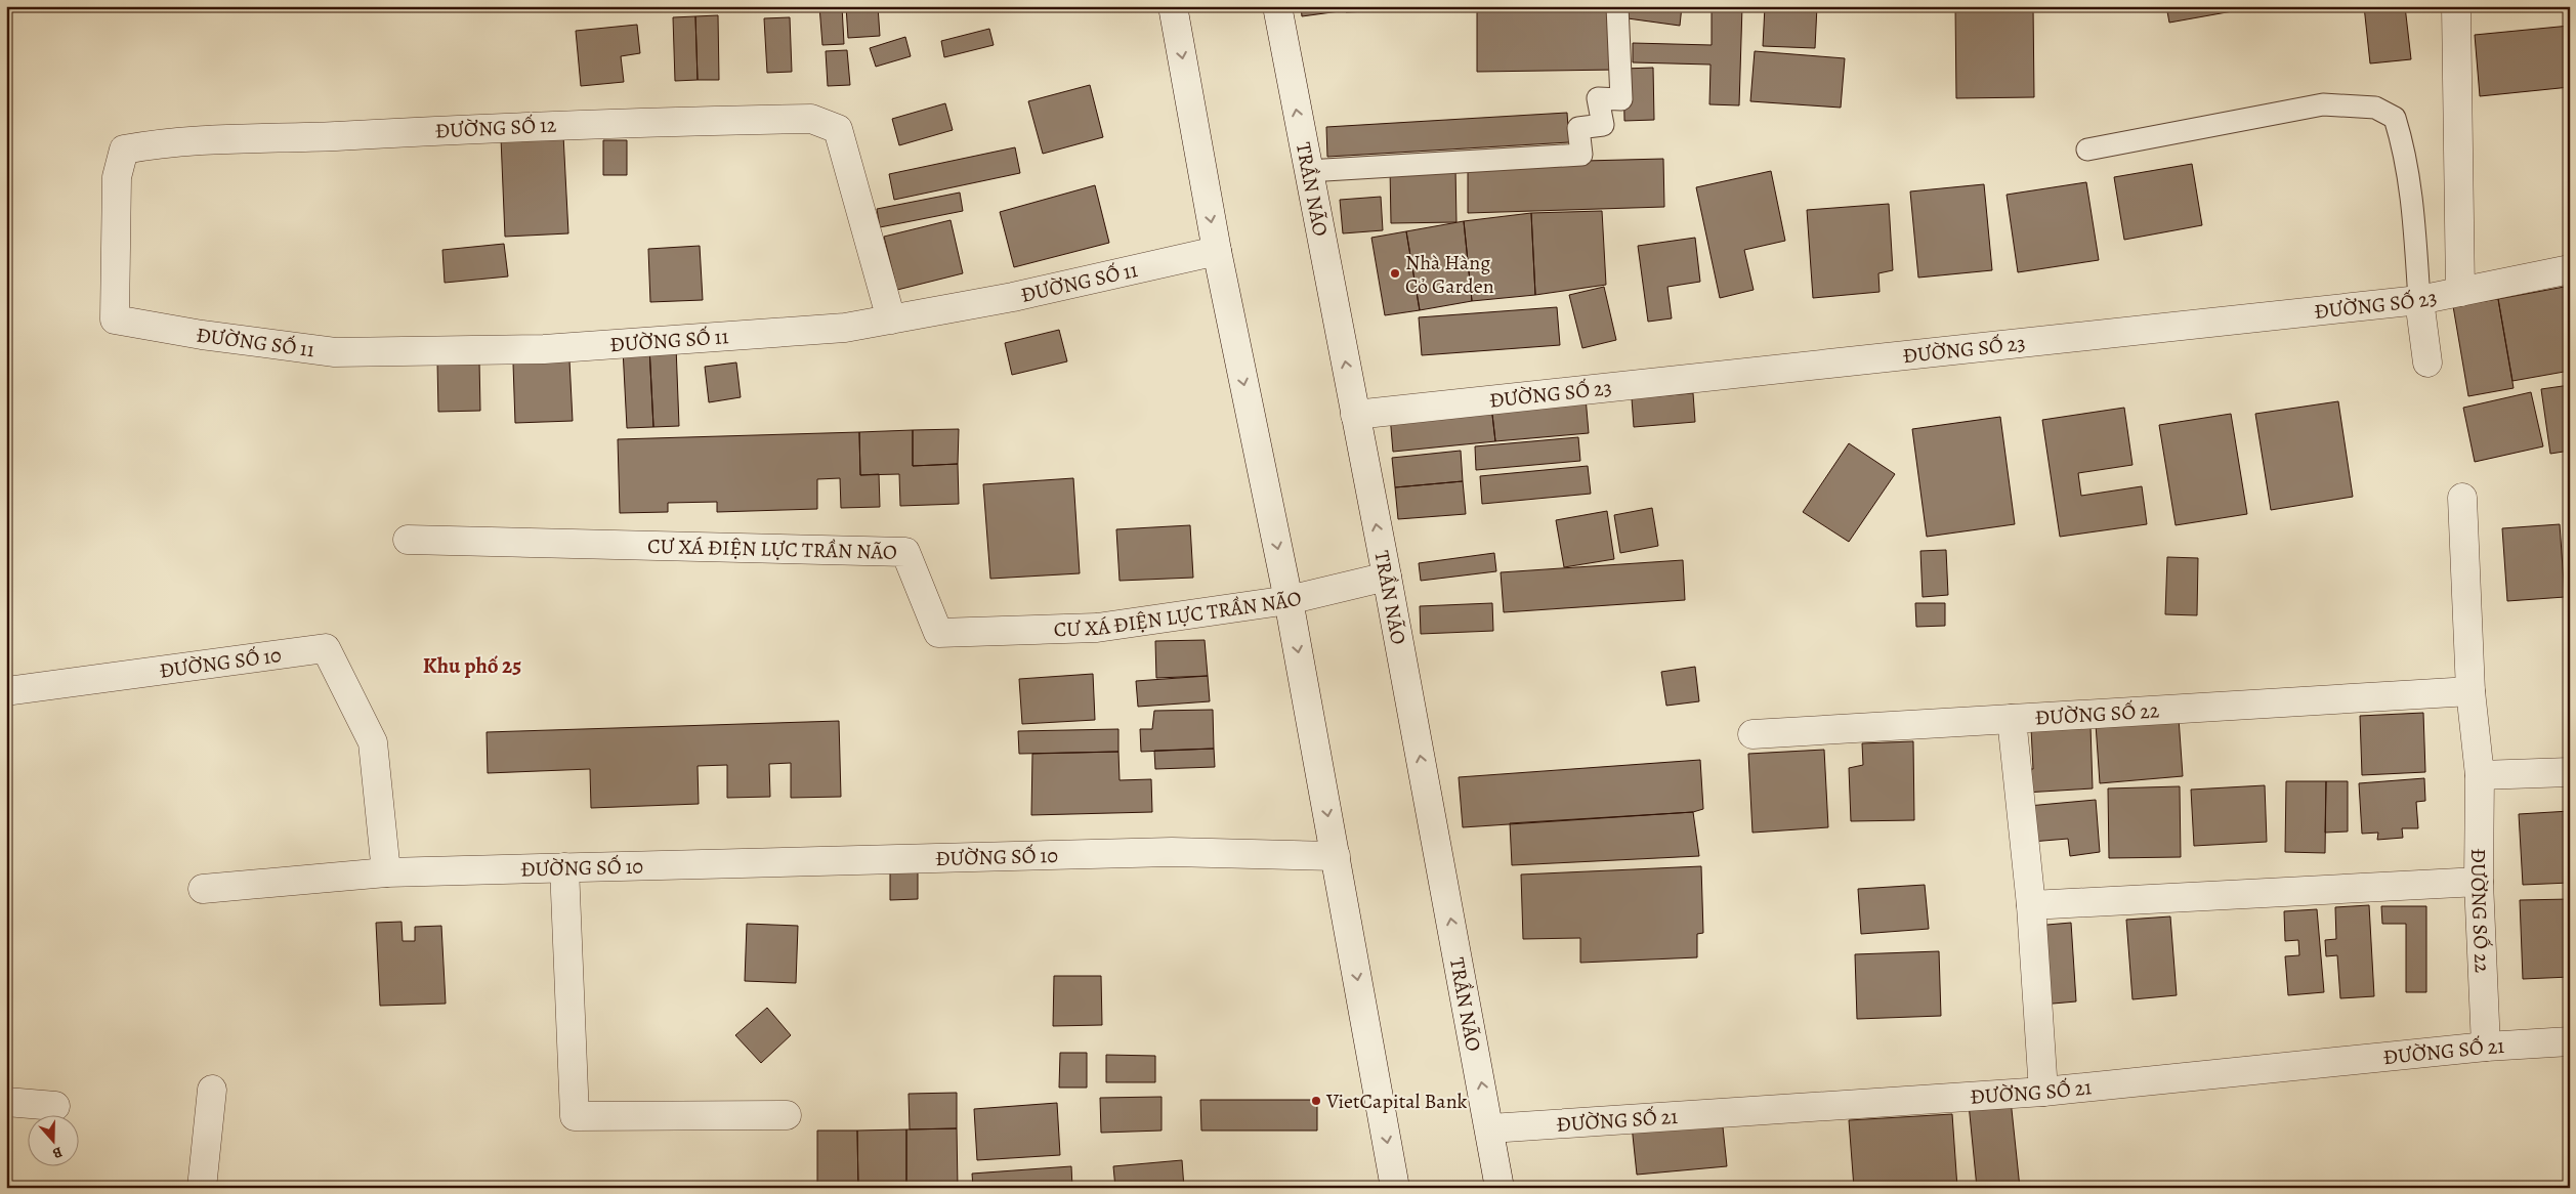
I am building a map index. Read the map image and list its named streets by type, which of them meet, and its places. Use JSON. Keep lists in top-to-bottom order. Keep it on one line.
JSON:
{"streets":{"street":["ĐƯỜNG SỐ 12","TRẦN NÃO","ĐƯỜNG SỐ 11","ĐƯỜNG SỐ 23","CƯ XÁ ĐIỆN LỰC TRẦN NÃO","ĐƯỜNG SỐ 10","ĐƯỜNG SỐ 22","ĐƯỜNG SỐ 21"]},"crossings":[["ĐƯỜNG SỐ 12","ĐƯỜNG SỐ 11"],["TRẦN NÃO","ĐƯỜNG SỐ 23"],["TRẦN NÃO","CƯ XÁ ĐIỆN LỰC TRẦN NÃO"],["TRẦN NÃO","ĐƯỜNG SỐ 21"],["ĐƯỜNG SỐ 22","ĐƯỜNG SỐ 21"]],"districts":["Khu phố 25"],"places":["Nhà Hàng Cỏ Garden","VietCapital Bank"],"north":"bottom"}
